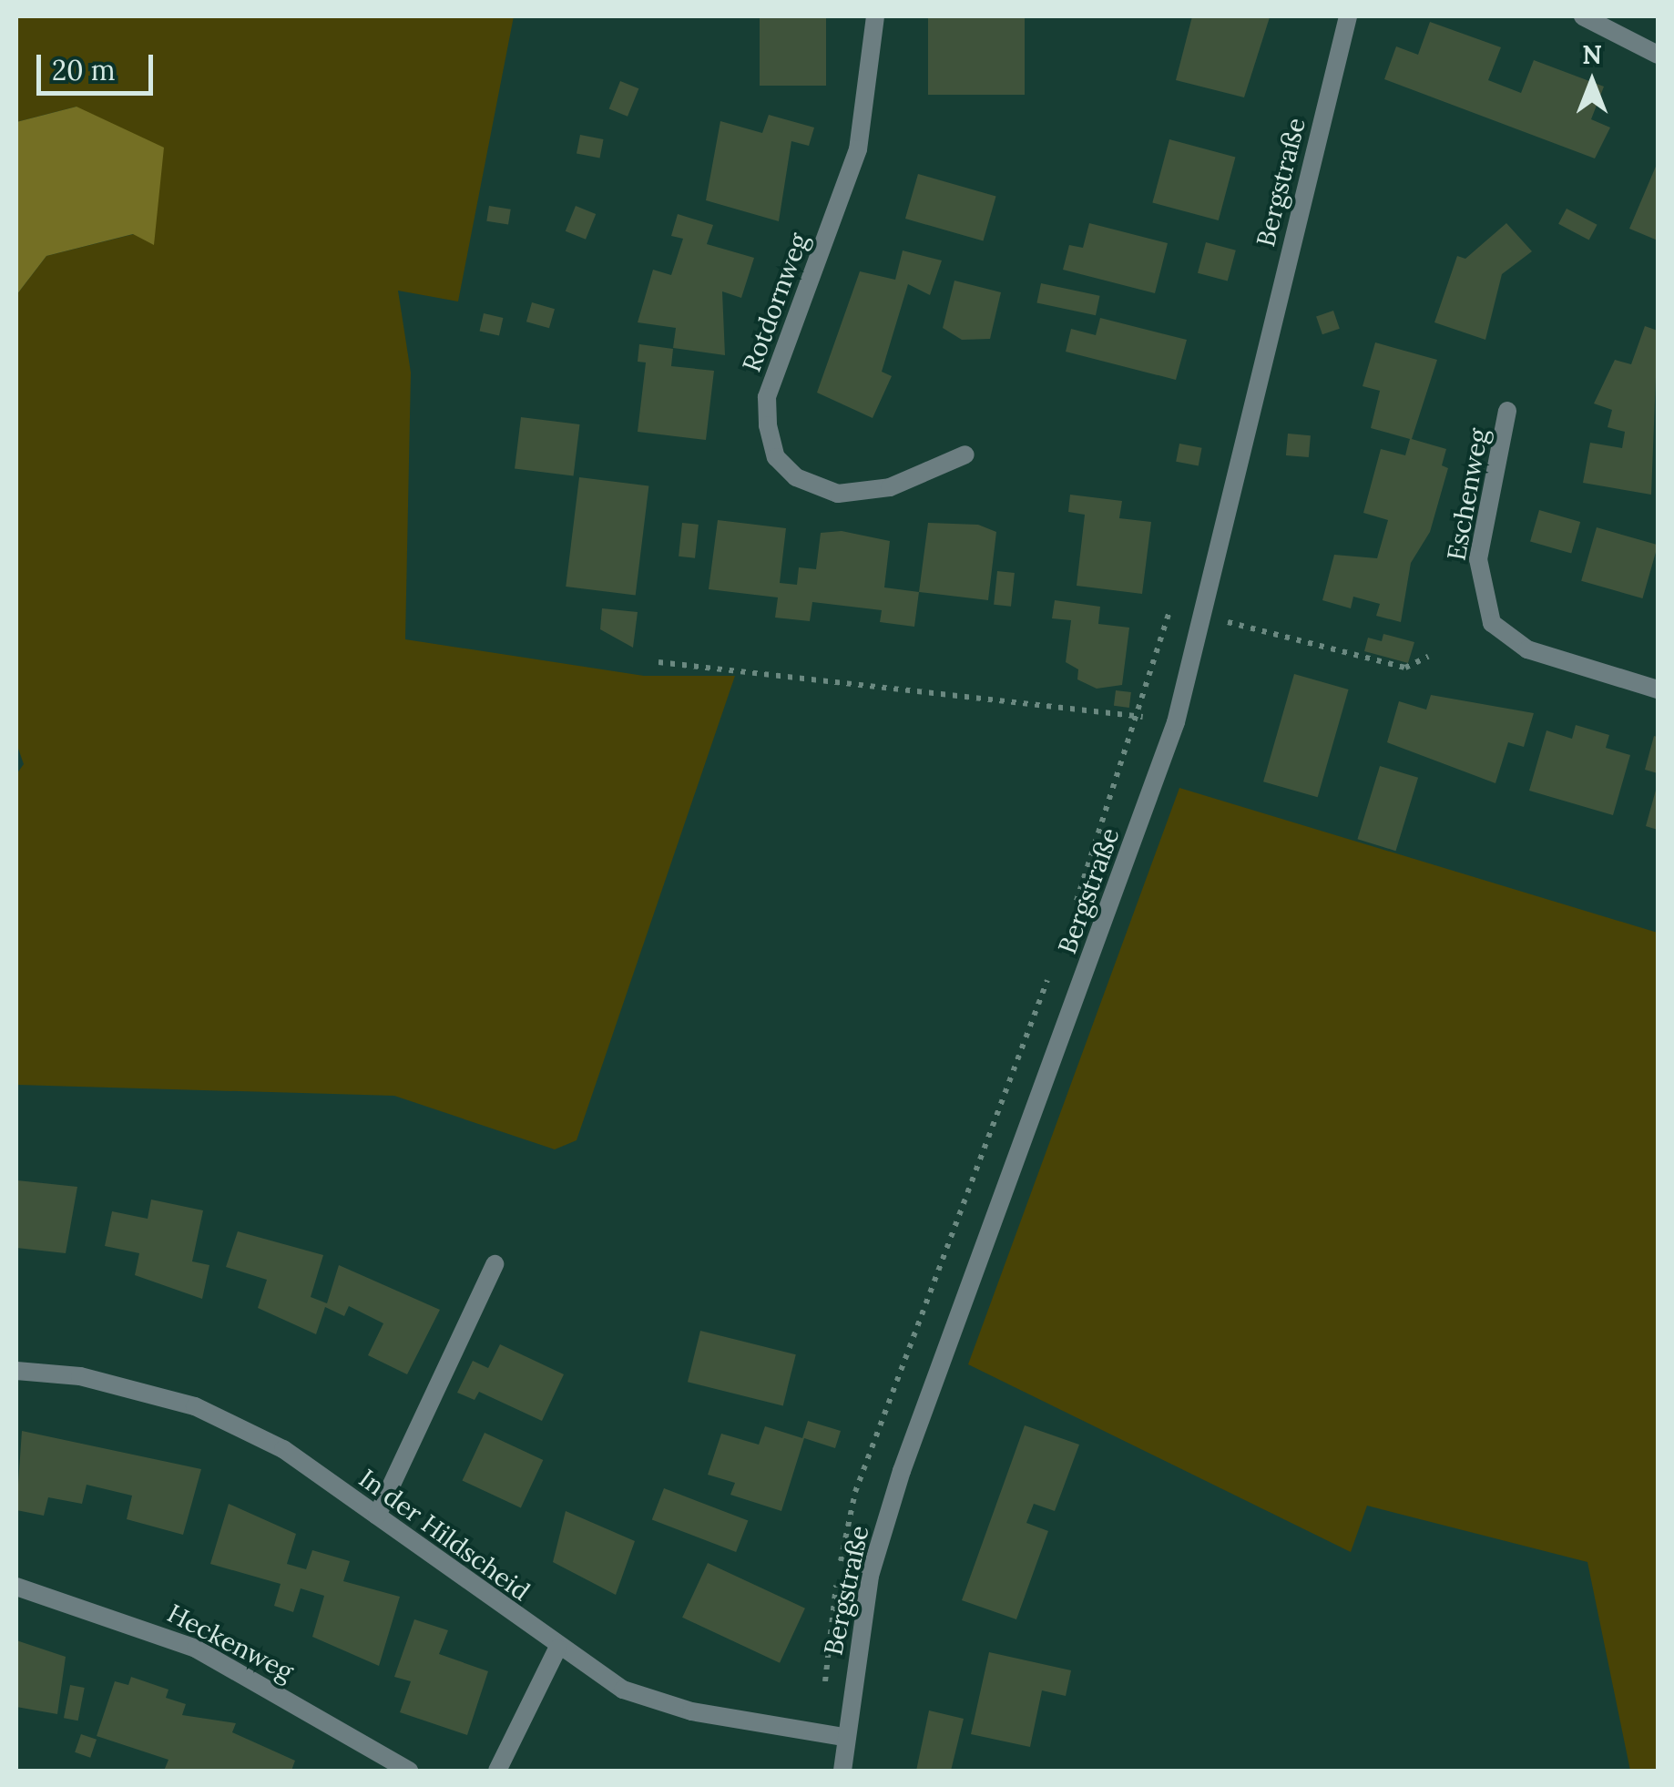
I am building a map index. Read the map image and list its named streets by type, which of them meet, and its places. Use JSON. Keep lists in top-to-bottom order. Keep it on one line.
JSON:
{"streets":{"street":["Bergstraße","Rotdornweg","Eschenweg","In der Hildscheid","Heckenweg"]},"crossings":[["Bergstraße","In der Hildscheid"]],"scale_bar":"20 m","north":"top"}
